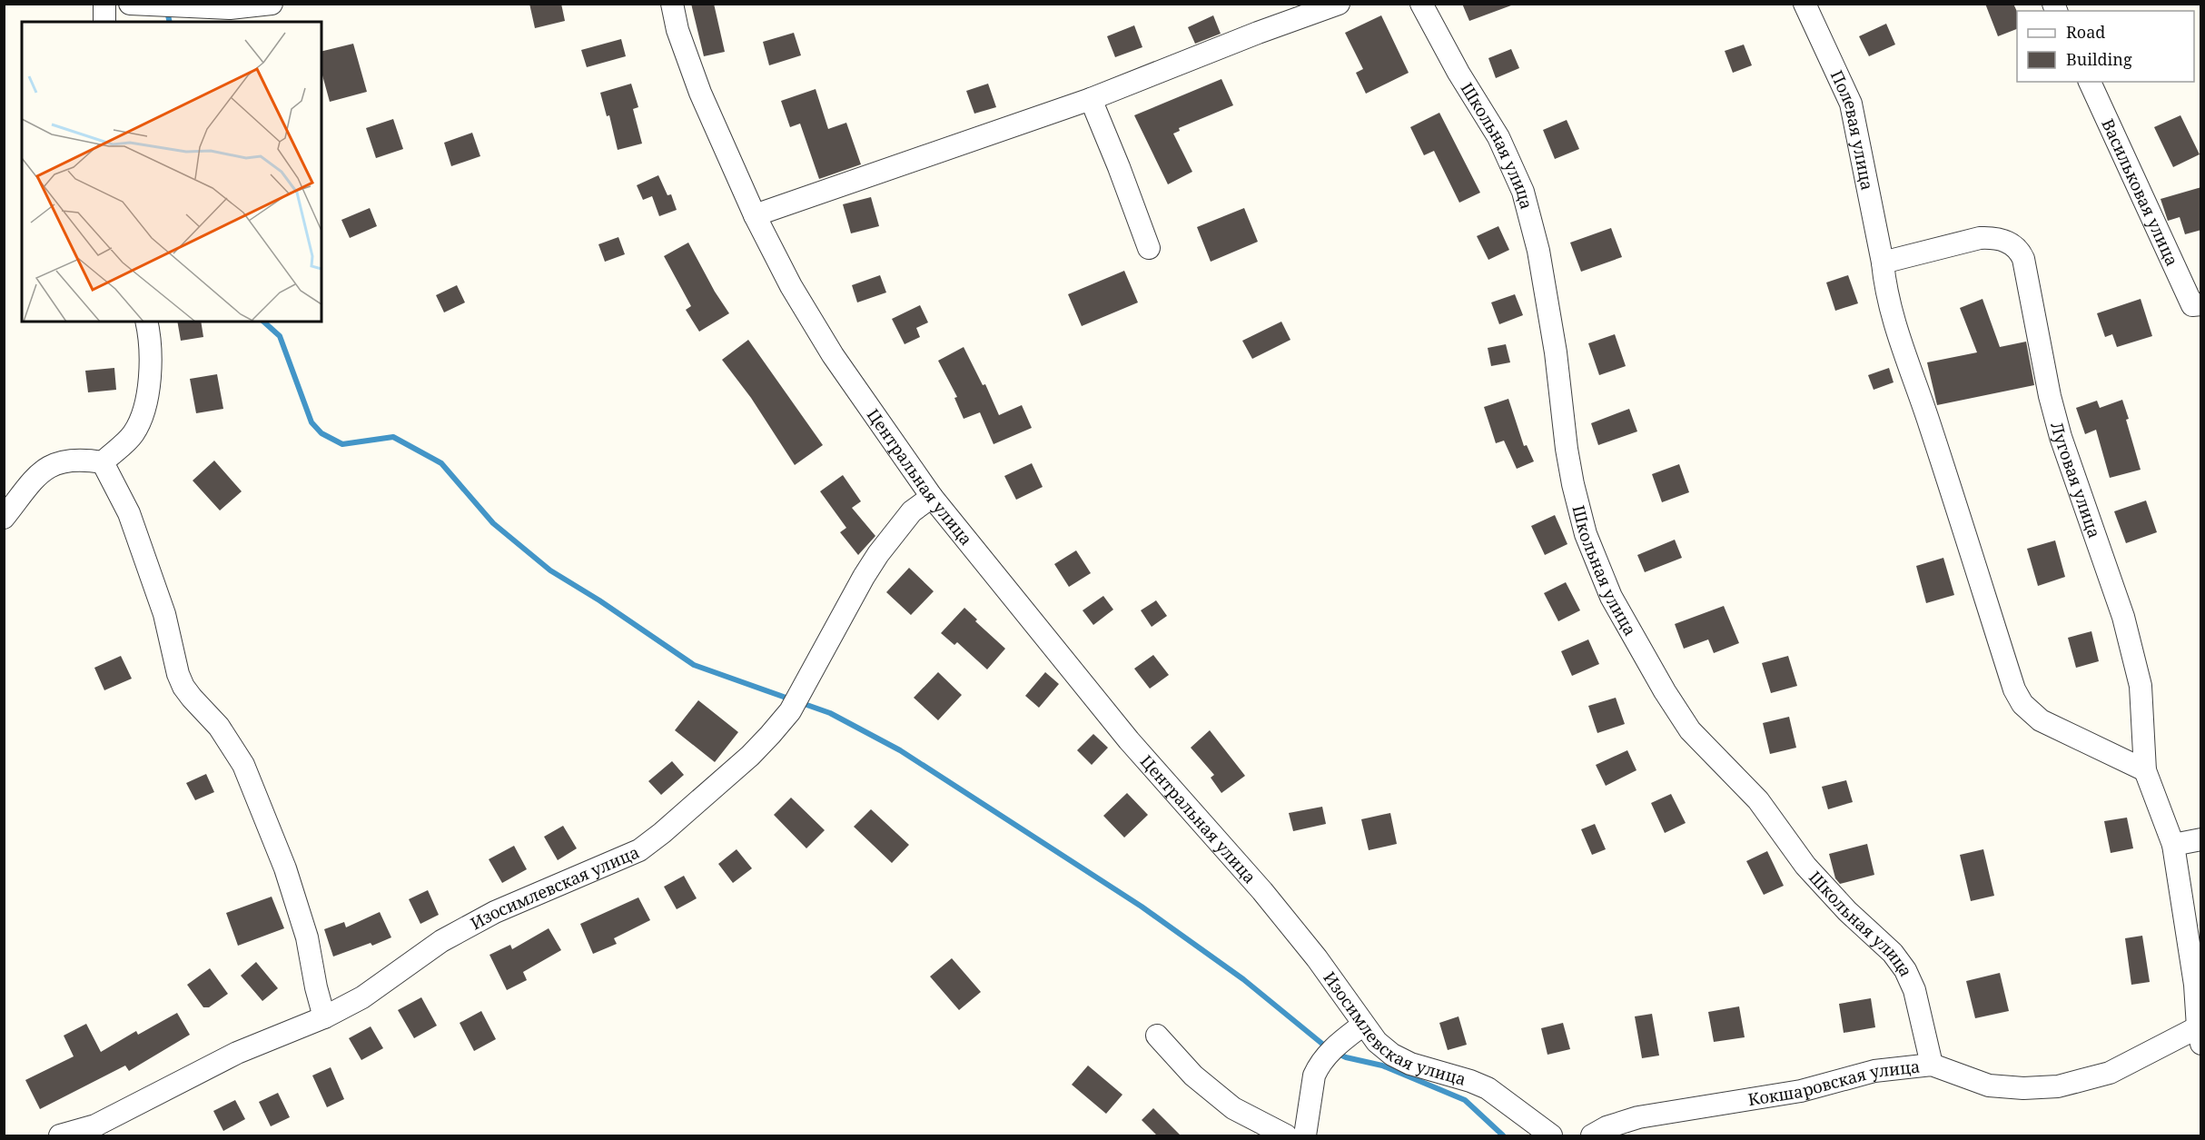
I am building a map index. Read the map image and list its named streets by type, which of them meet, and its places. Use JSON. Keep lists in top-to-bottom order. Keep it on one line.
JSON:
{"streets":{"street":["Полевая улица","Школьная улица","Васильковая улица","Центральная улица","Луговая улица","Изосимлевская улица","Кокшаровская улица"]},"crossings":[["Полевая улица","Луговая улица"],["Школьная улица","Кокшаровская улица"],["Центральная улица","Изосимлевская улица"],["Луговая улица","Кокшаровская улица"]],"legend":["Road","Building"]}
